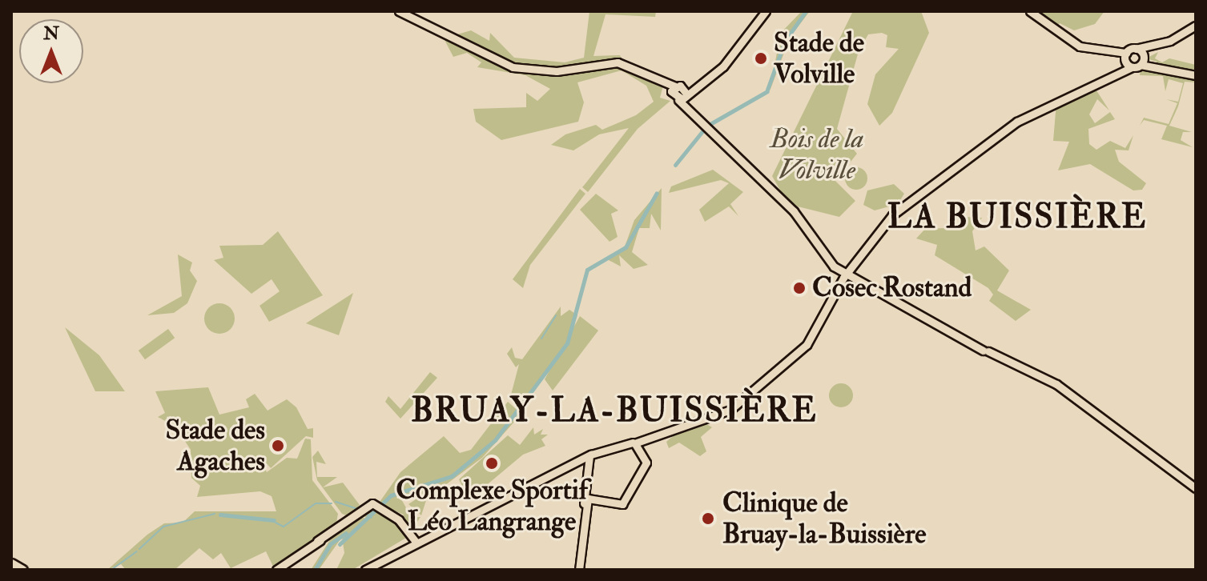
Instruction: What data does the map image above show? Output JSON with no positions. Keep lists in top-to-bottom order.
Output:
{
  "districts": ["LA BUISSIÈRE", "BRUAY-LA-BUISSIÈRE"],
  "parks": ["Bois de la Volville"],
  "places": [
    "Stade de Volville",
    "Cosec Rostand",
    "Stade des Agaches",
    "Complexe Sportif Léo Langrange",
    "Clinique de Bruay-la-Buissière"
  ],
  "north": "top"
}
